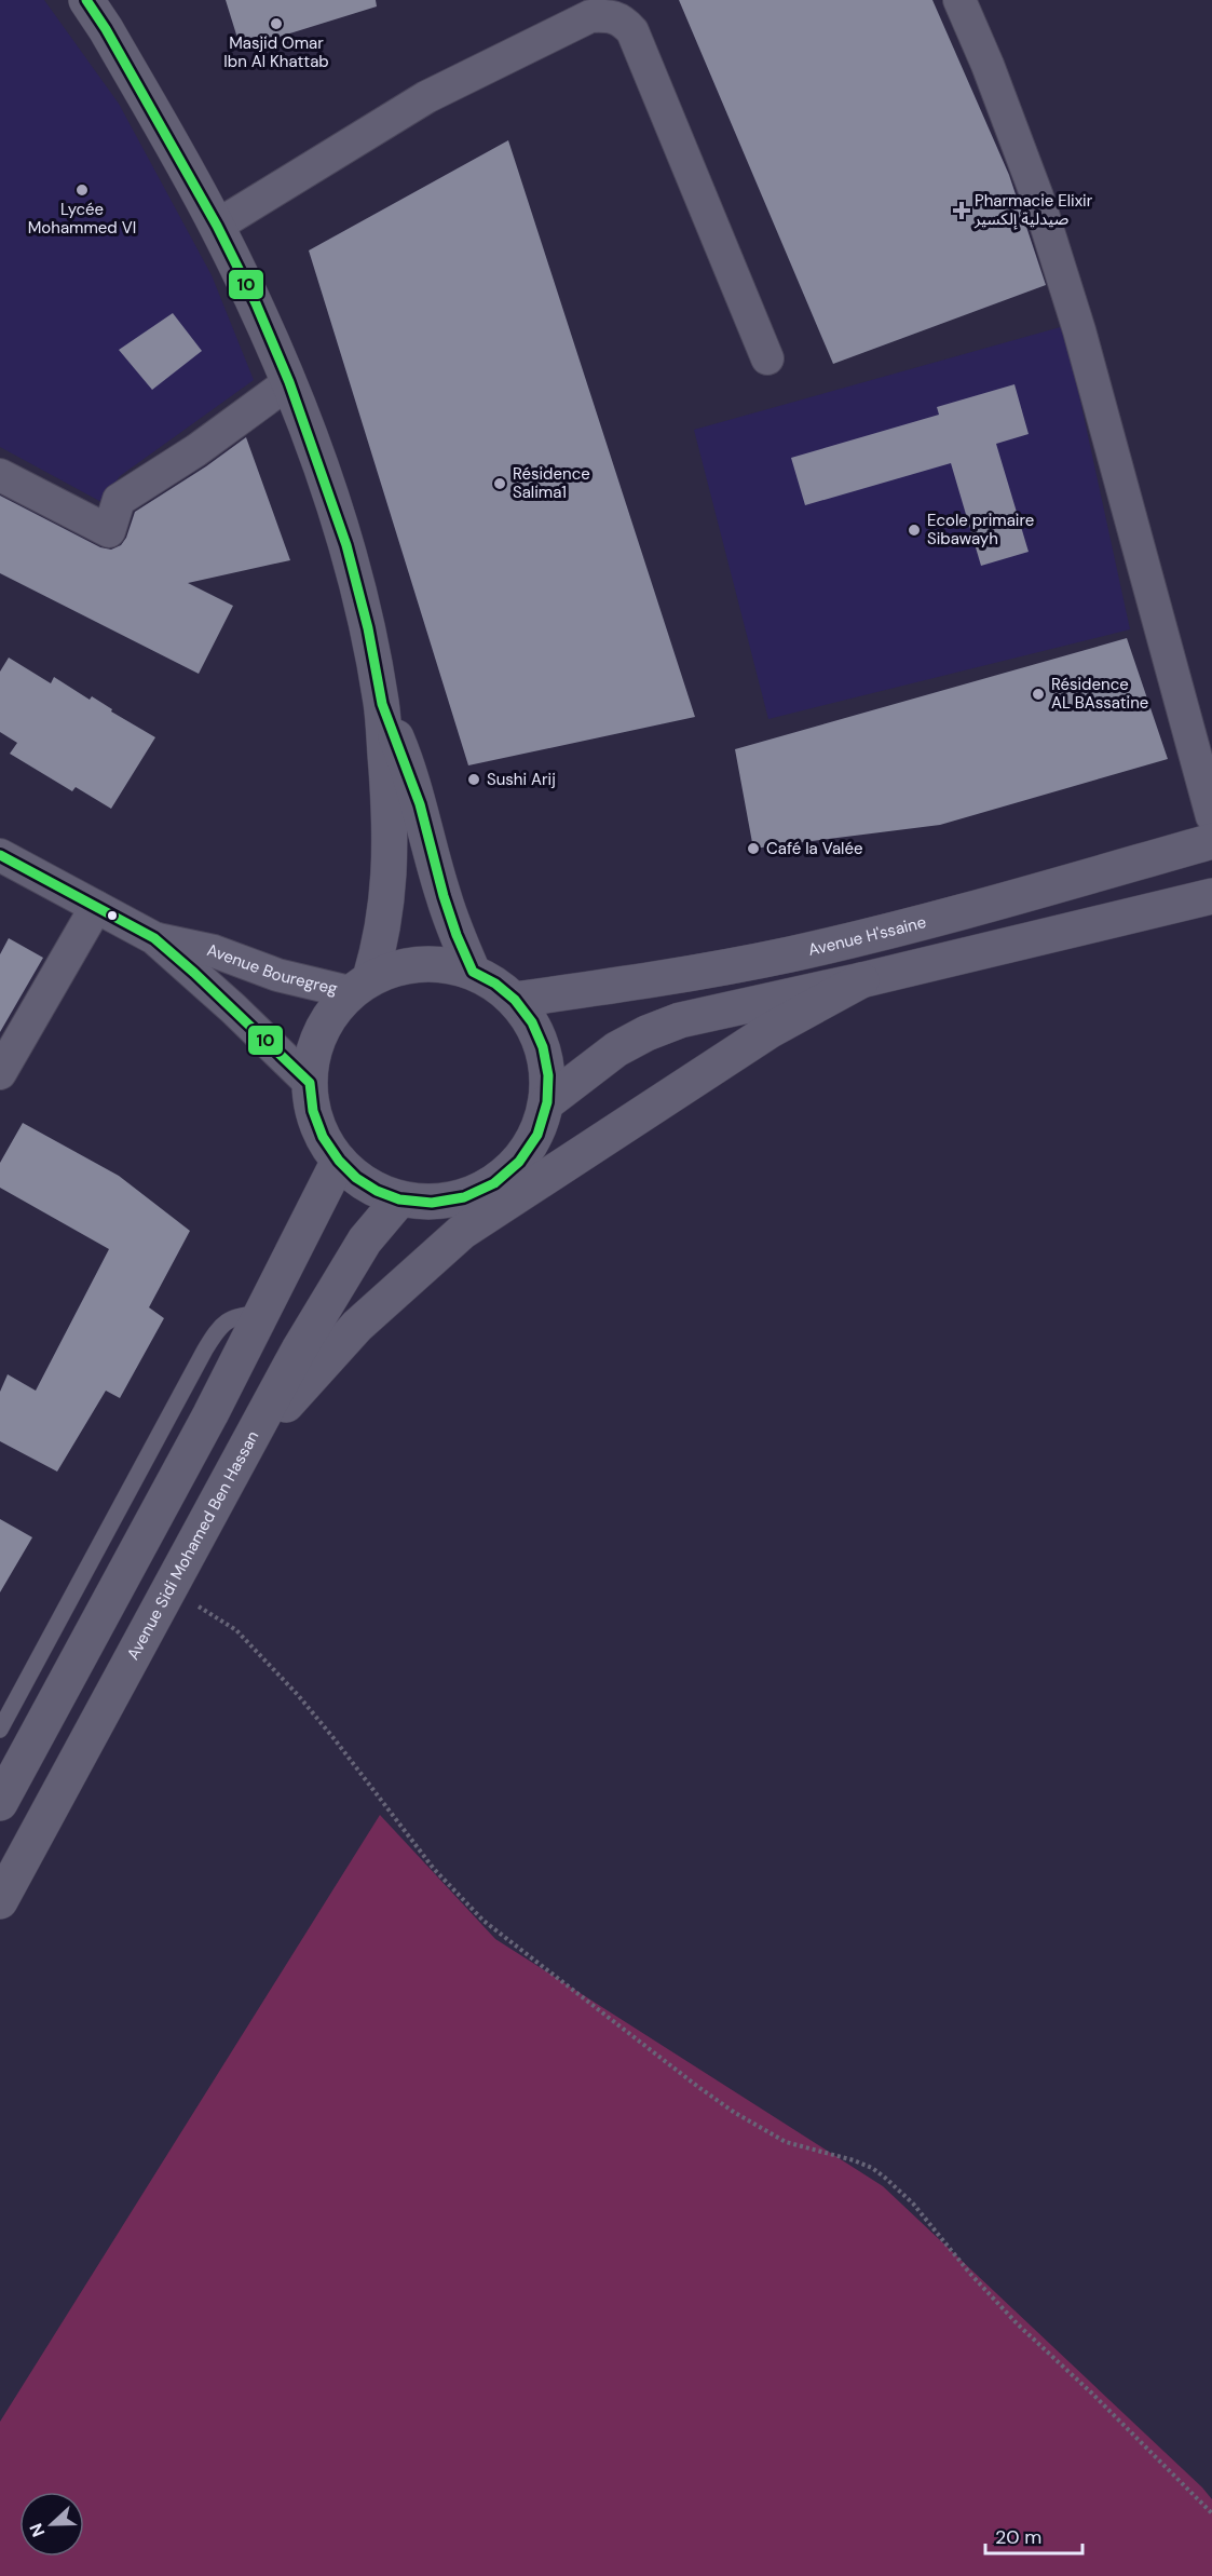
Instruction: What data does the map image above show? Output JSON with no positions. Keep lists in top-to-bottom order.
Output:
{
  "streets": {
    "street": ["Avenue H'ssaine", "Avenue Bouregreg", "Avenue Sidi Mohamed Ben Hassan"]
  },
  "places": {
    "other": [
      "Masjid Omar Ibn Al Khattab",
      "Lycée Mohammed VI",
      "Résidence Salima1",
      "Ecole primaire Sibawayh",
      "Résidence AL BAssatine",
      "Sushi Arij",
      "Café la Valée"
    ],
    "health": ["Pharmacie Elixir صيدلية إلكسير"]
  },
  "lines": ["transit line 10"],
  "scale_bar": "20 m",
  "north": "left"
}
